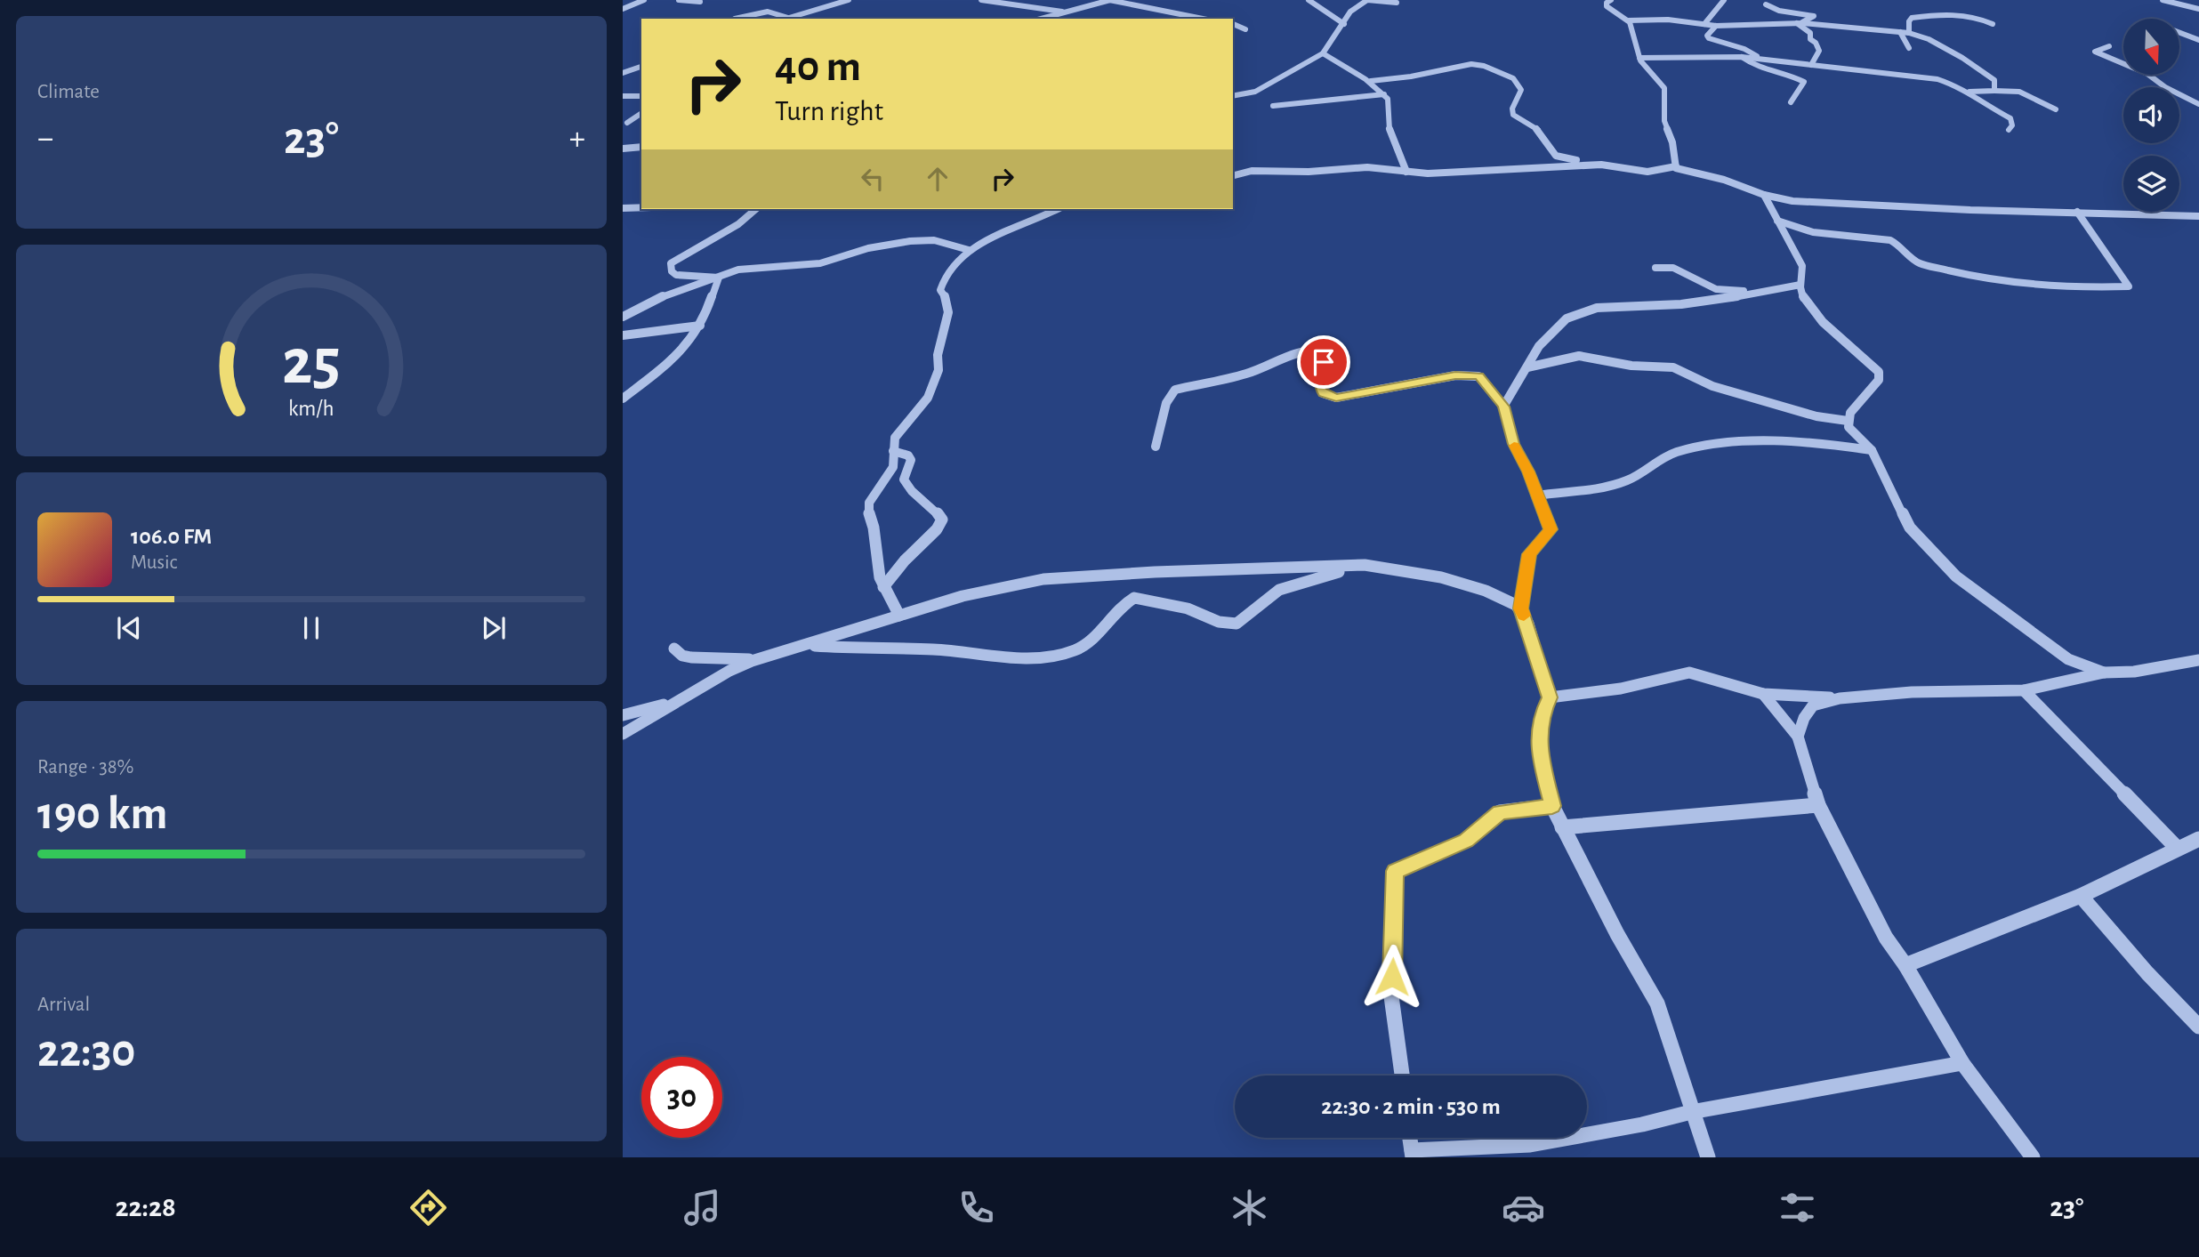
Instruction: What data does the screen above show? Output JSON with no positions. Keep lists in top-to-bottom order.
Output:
{
  "north": "bottom",
  "page": {
    "tile": [
      "Climate",
      ["Range · 38%", "190 km"],
      ["Arrival", "22:30"]
    ],
    "turn": ["40 m", "Turn right"],
    "heat": ["−", "23°", "+"],
    "song": ["106.0 FM", "Music"],
    "limit": "30",
    "trip": "22:30 · 2 min · 530 m",
    "tabs": ["22:28", "23°"],
    "gauge": ["25", "km/h"]
  }
}
